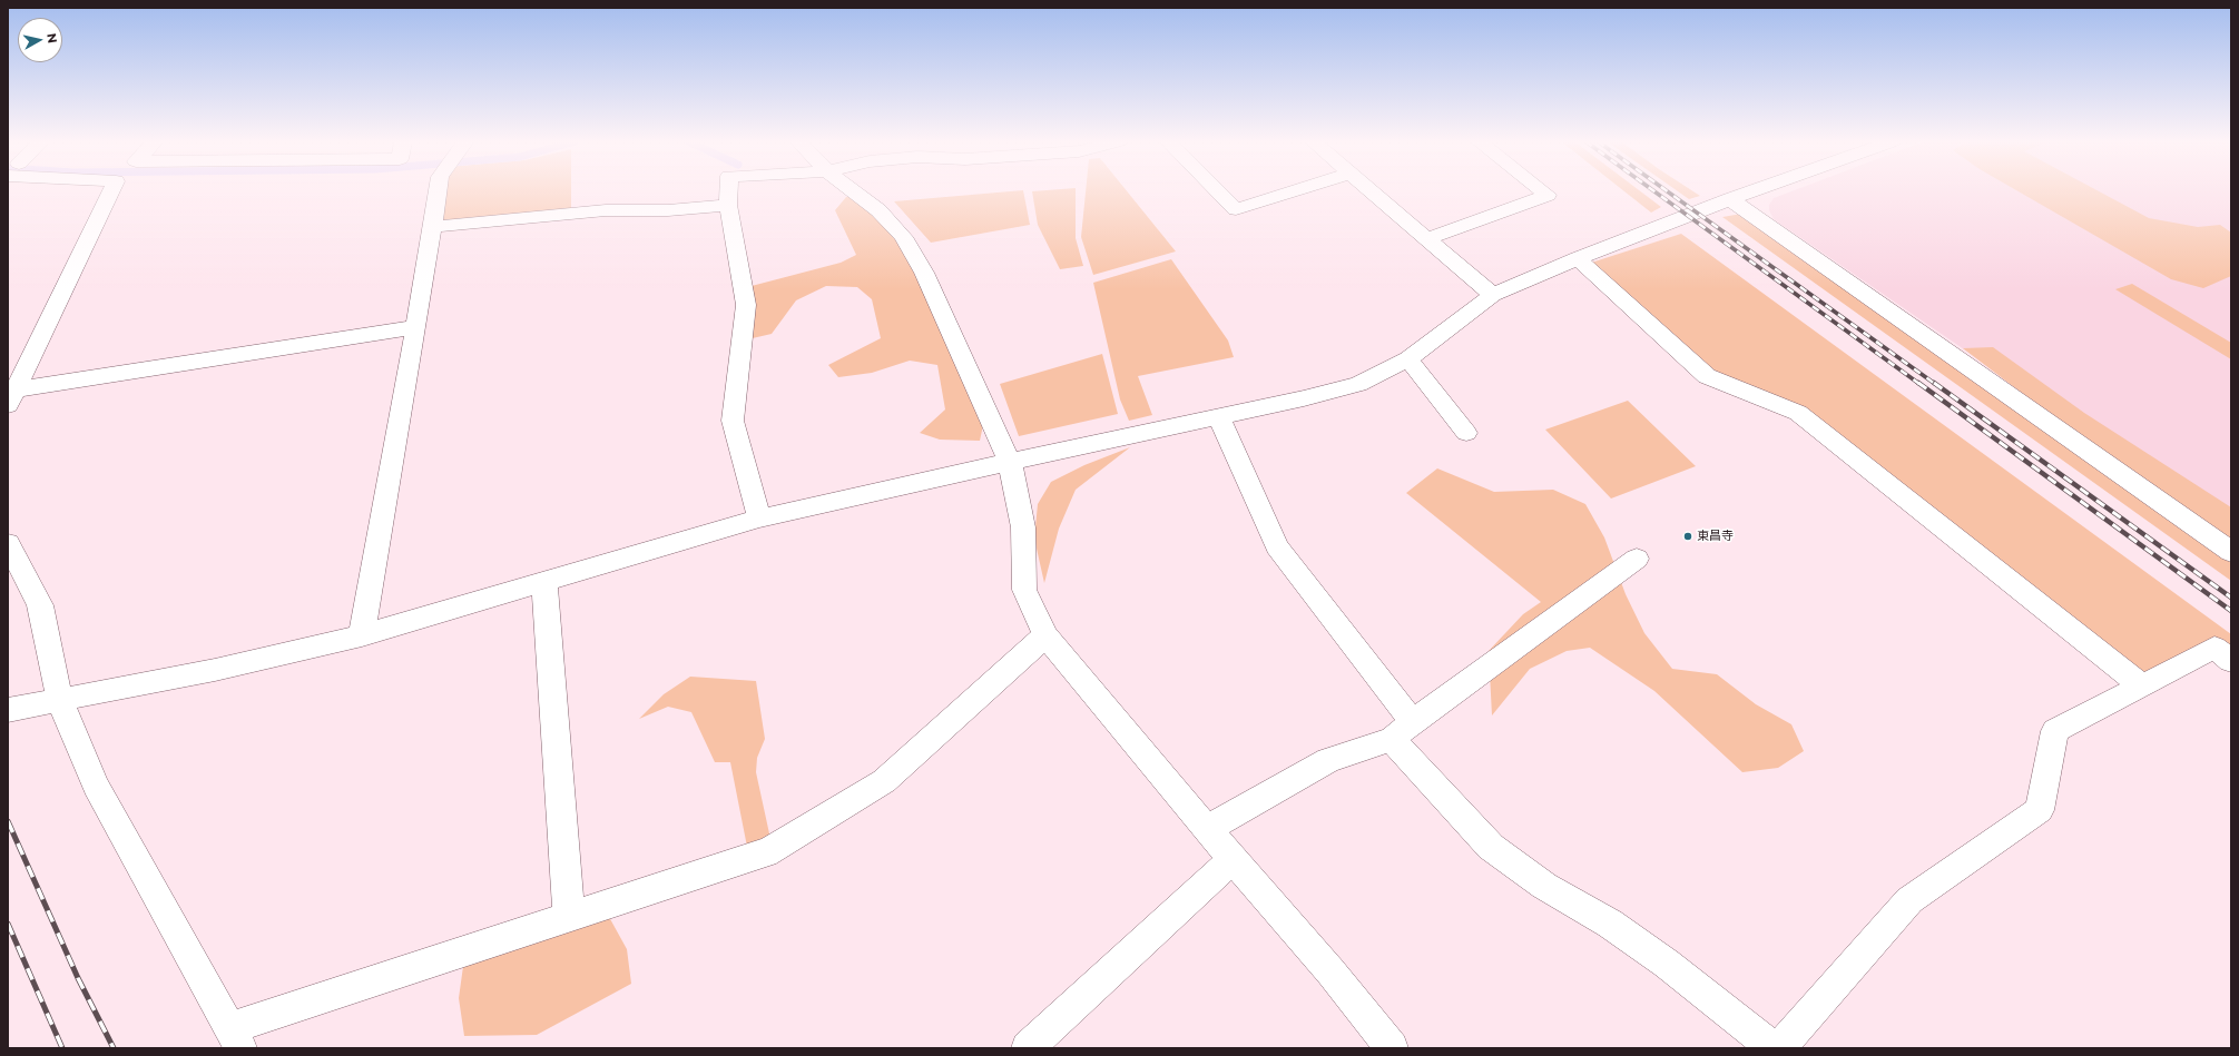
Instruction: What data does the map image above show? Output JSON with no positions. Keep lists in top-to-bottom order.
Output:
{
  "places": ["東昌寺"],
  "north": "right"
}
